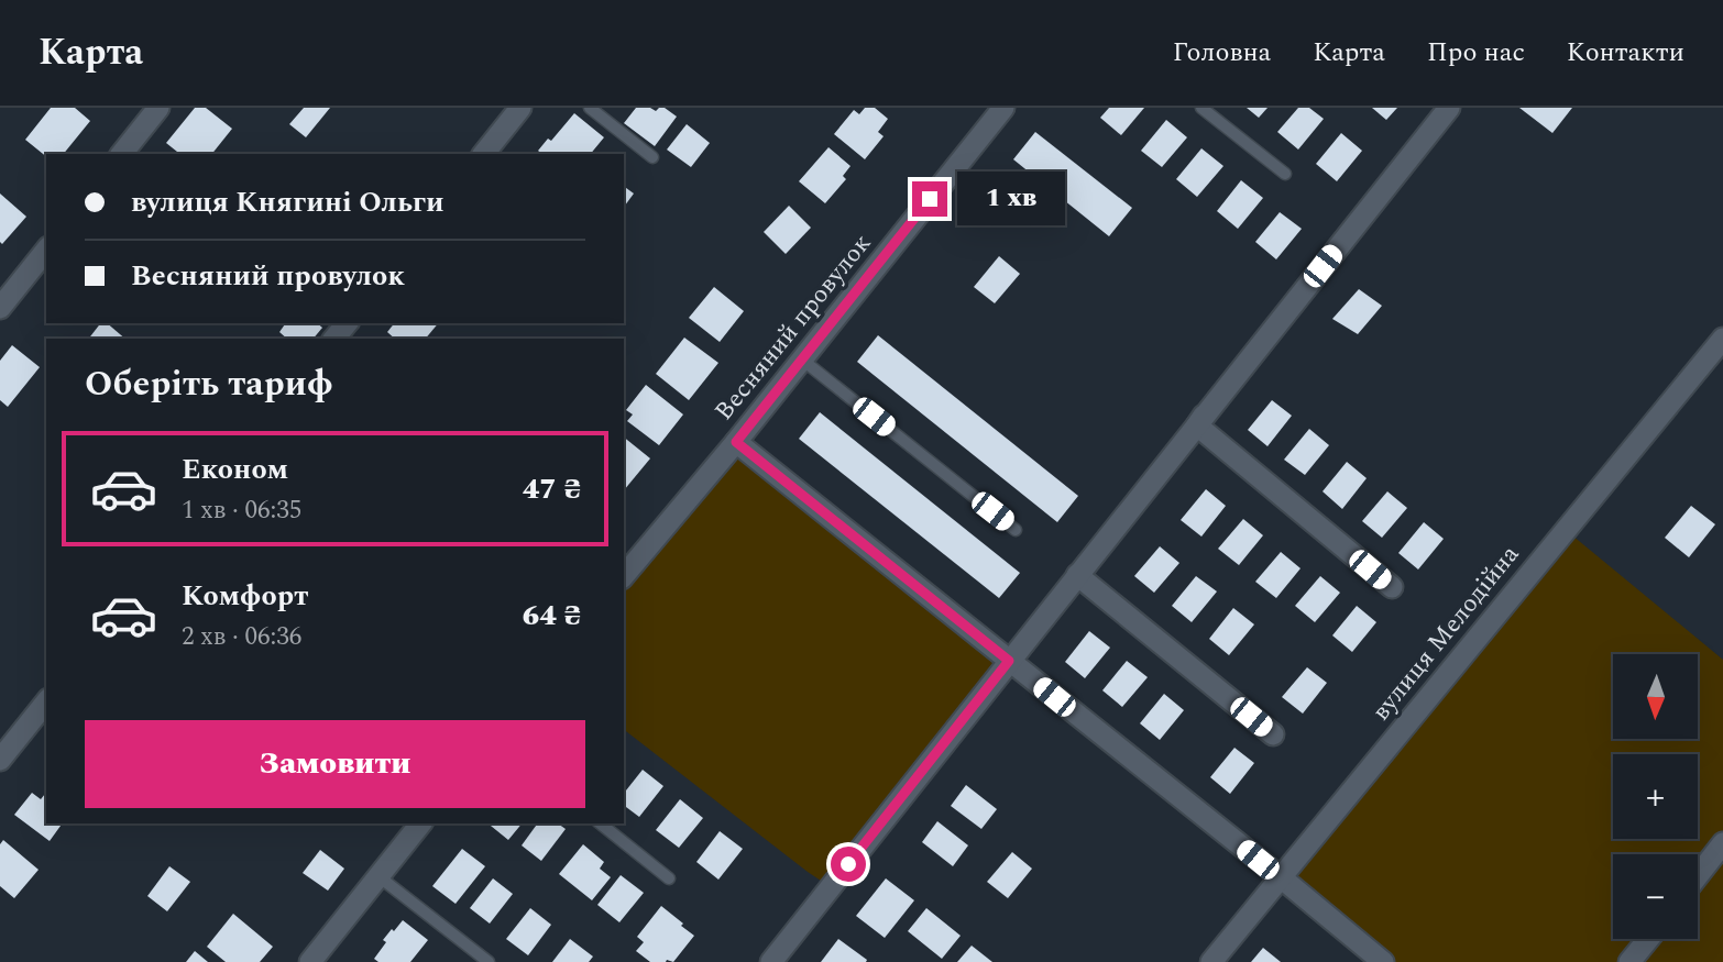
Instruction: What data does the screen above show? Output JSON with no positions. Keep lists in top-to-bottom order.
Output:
{
  "streets": {
    "street": ["Весняний провулок", "вулиця Мелодійна"]
  },
  "north": "bottom",
  "page": {
    "header": "Карта",
    "nav": [
      "Головна",
      "Карта",
      "Про нас",
      "Контакти"
    ],
    "banner": ["вулиця Княгині Ольги", "Весняний провулок"],
    "bubble": "1 хв",
    "heading": "Оберіть тариф",
    "list": [
      {
        "name": "Економ",
        "note": "1 хв · 06:35",
        "value": "47 ₴"
      },
      {
        "name": "Комфорт",
        "note": "2 хв · 06:36",
        "value": "64 ₴"
      }
    ],
    "map_buttons": ["+", "−"],
    "buttons": "Замовити"
  }
}
